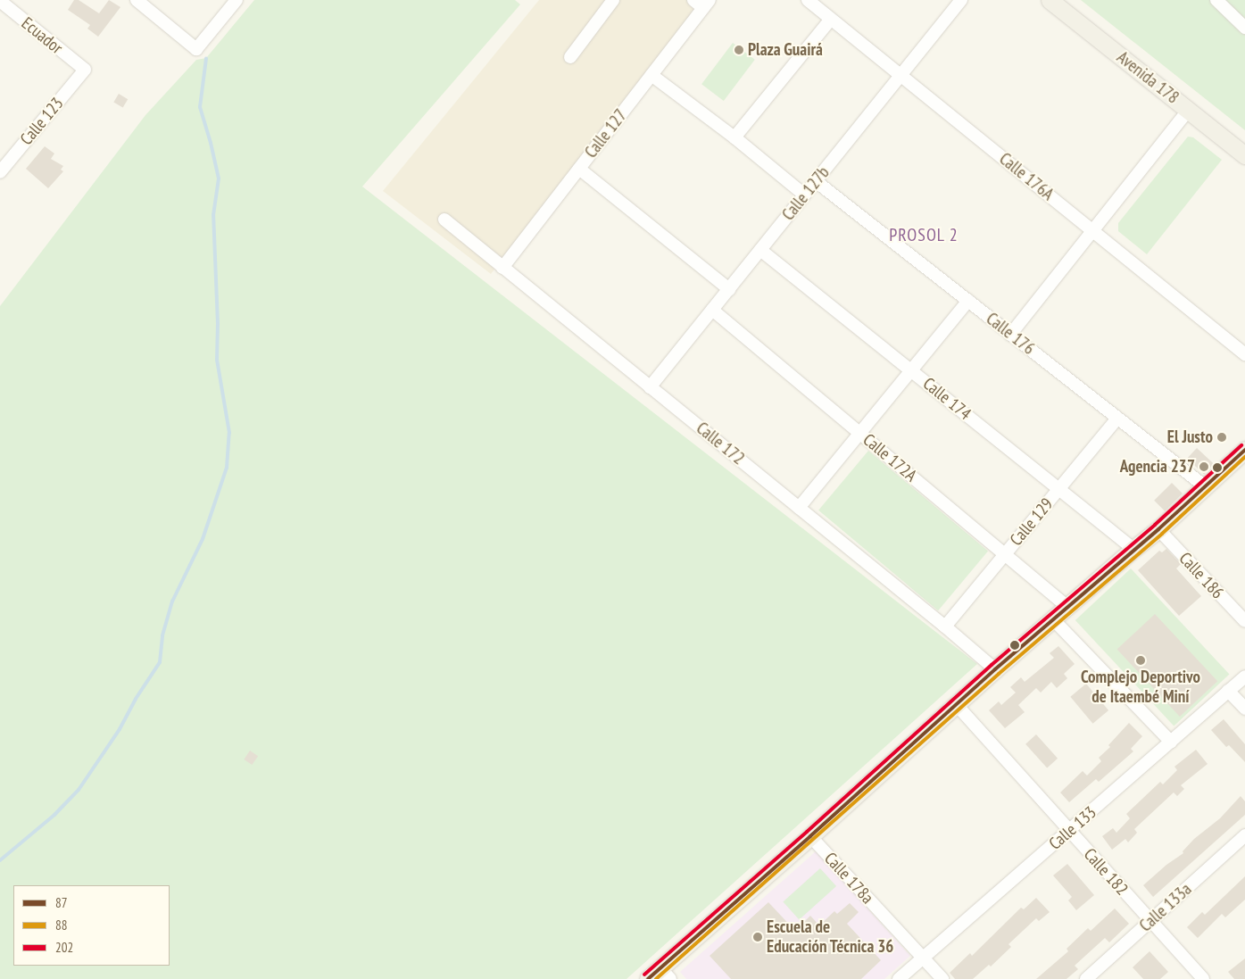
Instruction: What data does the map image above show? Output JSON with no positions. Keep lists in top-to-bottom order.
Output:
{
  "streets": {
    "main road": ["Avenida 178"],
    "street": [
      "Ecuador",
      "Calle 123",
      "Calle 127",
      "Calle 176A",
      "Calle 127b",
      "Calle 176",
      "Calle 174",
      "Calle 172",
      "Calle 172A",
      "Calle 129",
      "Calle 186",
      "Calle 133",
      "Calle 182",
      "Calle 178a",
      "Calle 133a"
    ]
  },
  "crossings": [
    ["Ecuador", "Calle 123"],
    ["Calle 127", "Calle 172"],
    ["Calle 176A", "Calle 127b"],
    ["Calle 127b", "Calle 176"],
    ["Calle 127b", "Calle 174"],
    ["Calle 127b", "Calle 172"],
    ["Calle 127b", "Calle 172A"],
    ["Calle 176", "Calle 129"],
    ["Calle 174", "Calle 129"],
    ["Calle 172", "Calle 129"],
    ["Calle 172A", "Calle 129"],
    ["Calle 133", "Calle 182"],
    ["Calle 133", "Calle 178a"],
    ["Calle 182", "Calle 133a"]
  ],
  "districts": ["PROSOL 2"],
  "places": [
    "Plaza Guairá",
    "El Justo",
    "Agencia 237",
    "Complejo Deportivo de Itaembé Miní",
    "Escuela de Educación Técnica 36"
  ],
  "lines": ["transit line 202", "transit line 87", "transit line 88"],
  "legend": ["87", "88", "202"]
}
